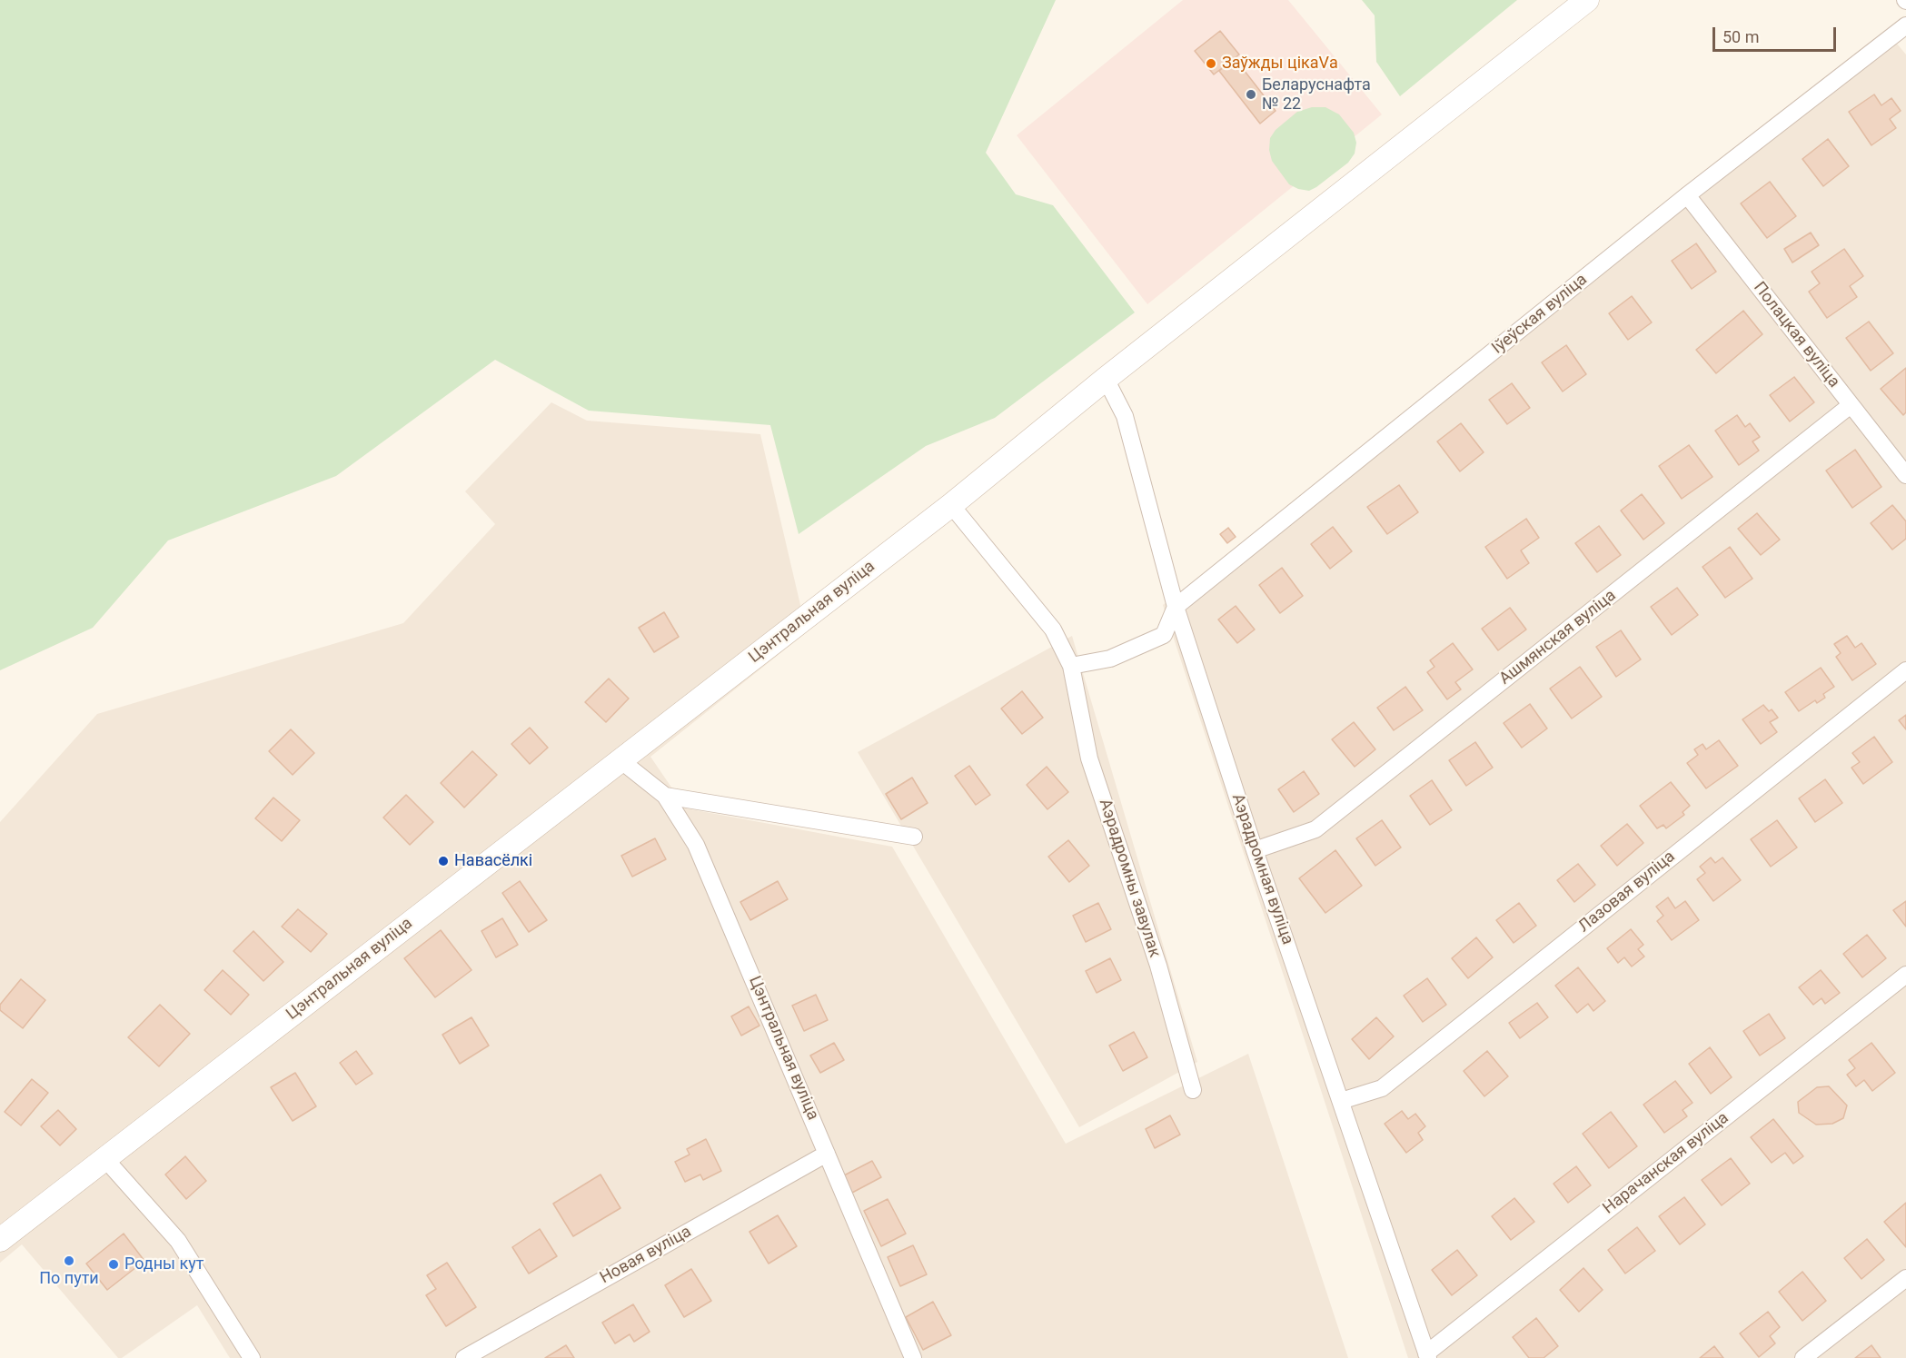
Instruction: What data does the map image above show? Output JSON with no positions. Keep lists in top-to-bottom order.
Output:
{
  "streets": {
    "main road": ["Цэнтральная вуліца"],
    "street": [
      "Іўеўская вуліца",
      "Полацкая вуліца",
      "Ашмянская вуліца",
      "Аэрадромная вуліца",
      "Аэрадромны завулак",
      "Лазовая вуліца",
      "Нарачанская вуліца",
      "Новая вуліца"
    ]
  },
  "crossings": [
    ["Іўеўская вуліца", "Полацкая вуліца"],
    ["Іўеўская вуліца", "Аэрадромная вуліца"],
    ["Полацкая вуліца", "Ашмянская вуліца"],
    ["Цэнтральная вуліца", "Аэрадромная вуліца"],
    ["Цэнтральная вуліца", "Аэрадромны завулак"],
    ["Цэнтральная вуліца", "Новая вуліца"],
    ["Ашмянская вуліца", "Аэрадромная вуліца"],
    ["Аэрадромная вуліца", "Лазовая вуліца"],
    ["Аэрадромная вуліца", "Нарачанская вуліца"]
  ],
  "places": [
    "Заўжды цікаVа",
    "Беларуснафта № 22",
    "Навасёлкі",
    "По пути",
    "Родны кут"
  ],
  "scale_bar": "50 m"
}
